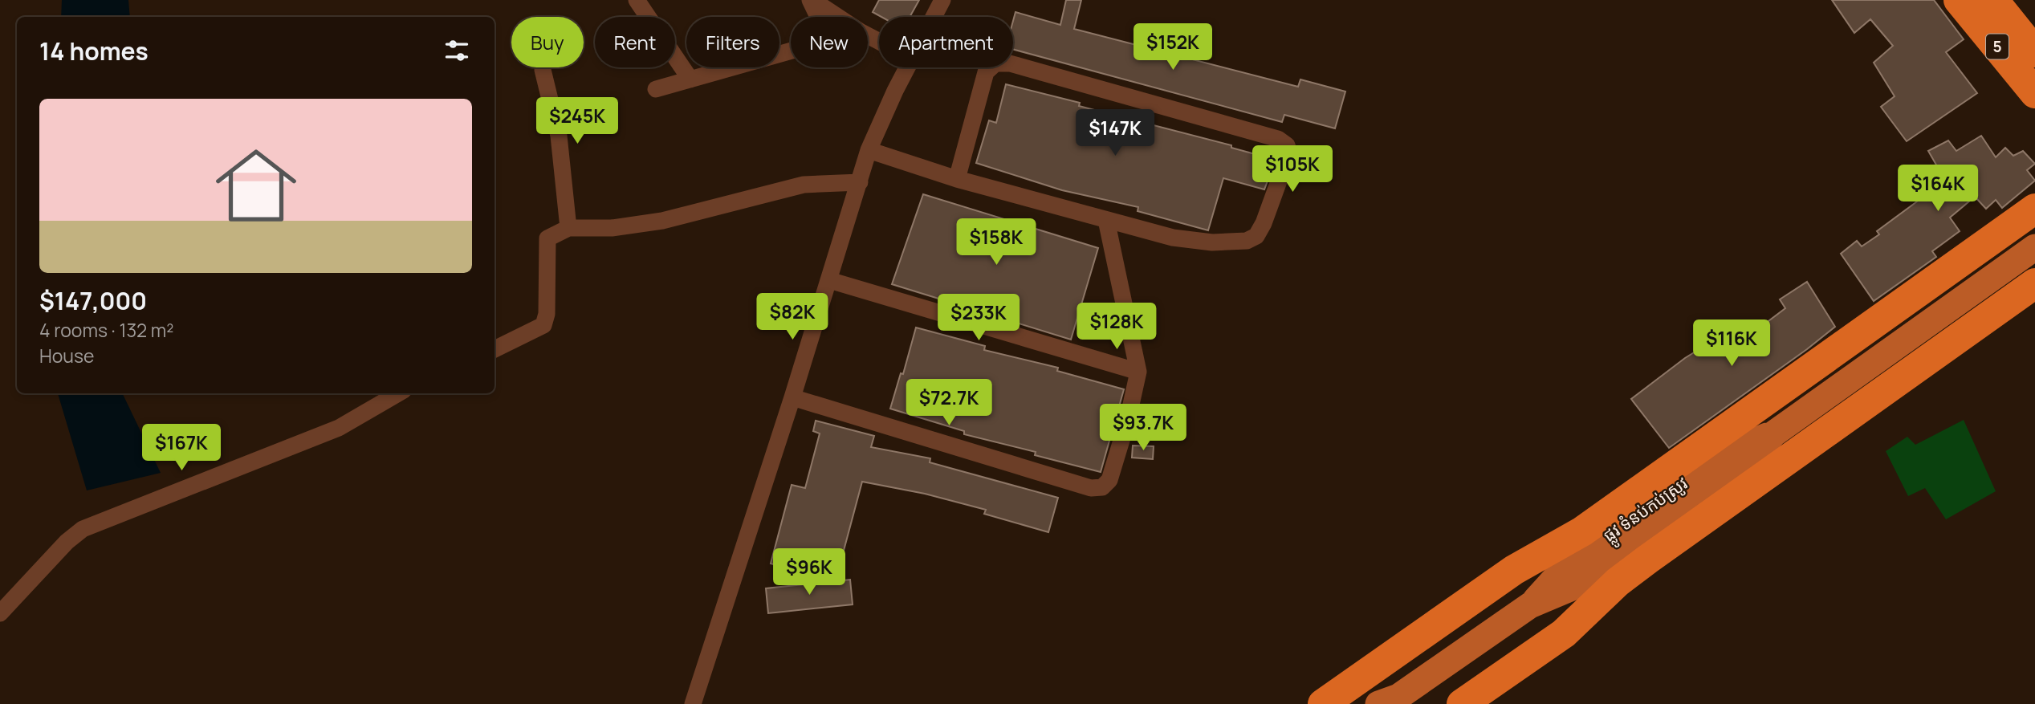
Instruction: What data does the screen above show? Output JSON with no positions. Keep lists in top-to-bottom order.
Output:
{
  "streets": {
    "highway": ["5"],
    "main road": ["ផ្លូវ ទំនប់កប់ស្រូវ"]
  },
  "page": {
    "chip": [
      "Buy",
      "Rent",
      "Filters",
      "New",
      "Apartment"
    ],
    "heading": "14 homes",
    "price": [
      "$152K",
      "$245K",
      "$147K",
      "$105K",
      "$164K",
      "$158K",
      "$82K",
      "$233K",
      "$128K",
      "$116K",
      "$72.7K",
      "$93.7K",
      "$167K",
      "$96K"
    ],
    "list": [
      {
        "name": "$147,000",
        "note": "4 rooms · 132 m² · House"
      }
    ]
  }
}
